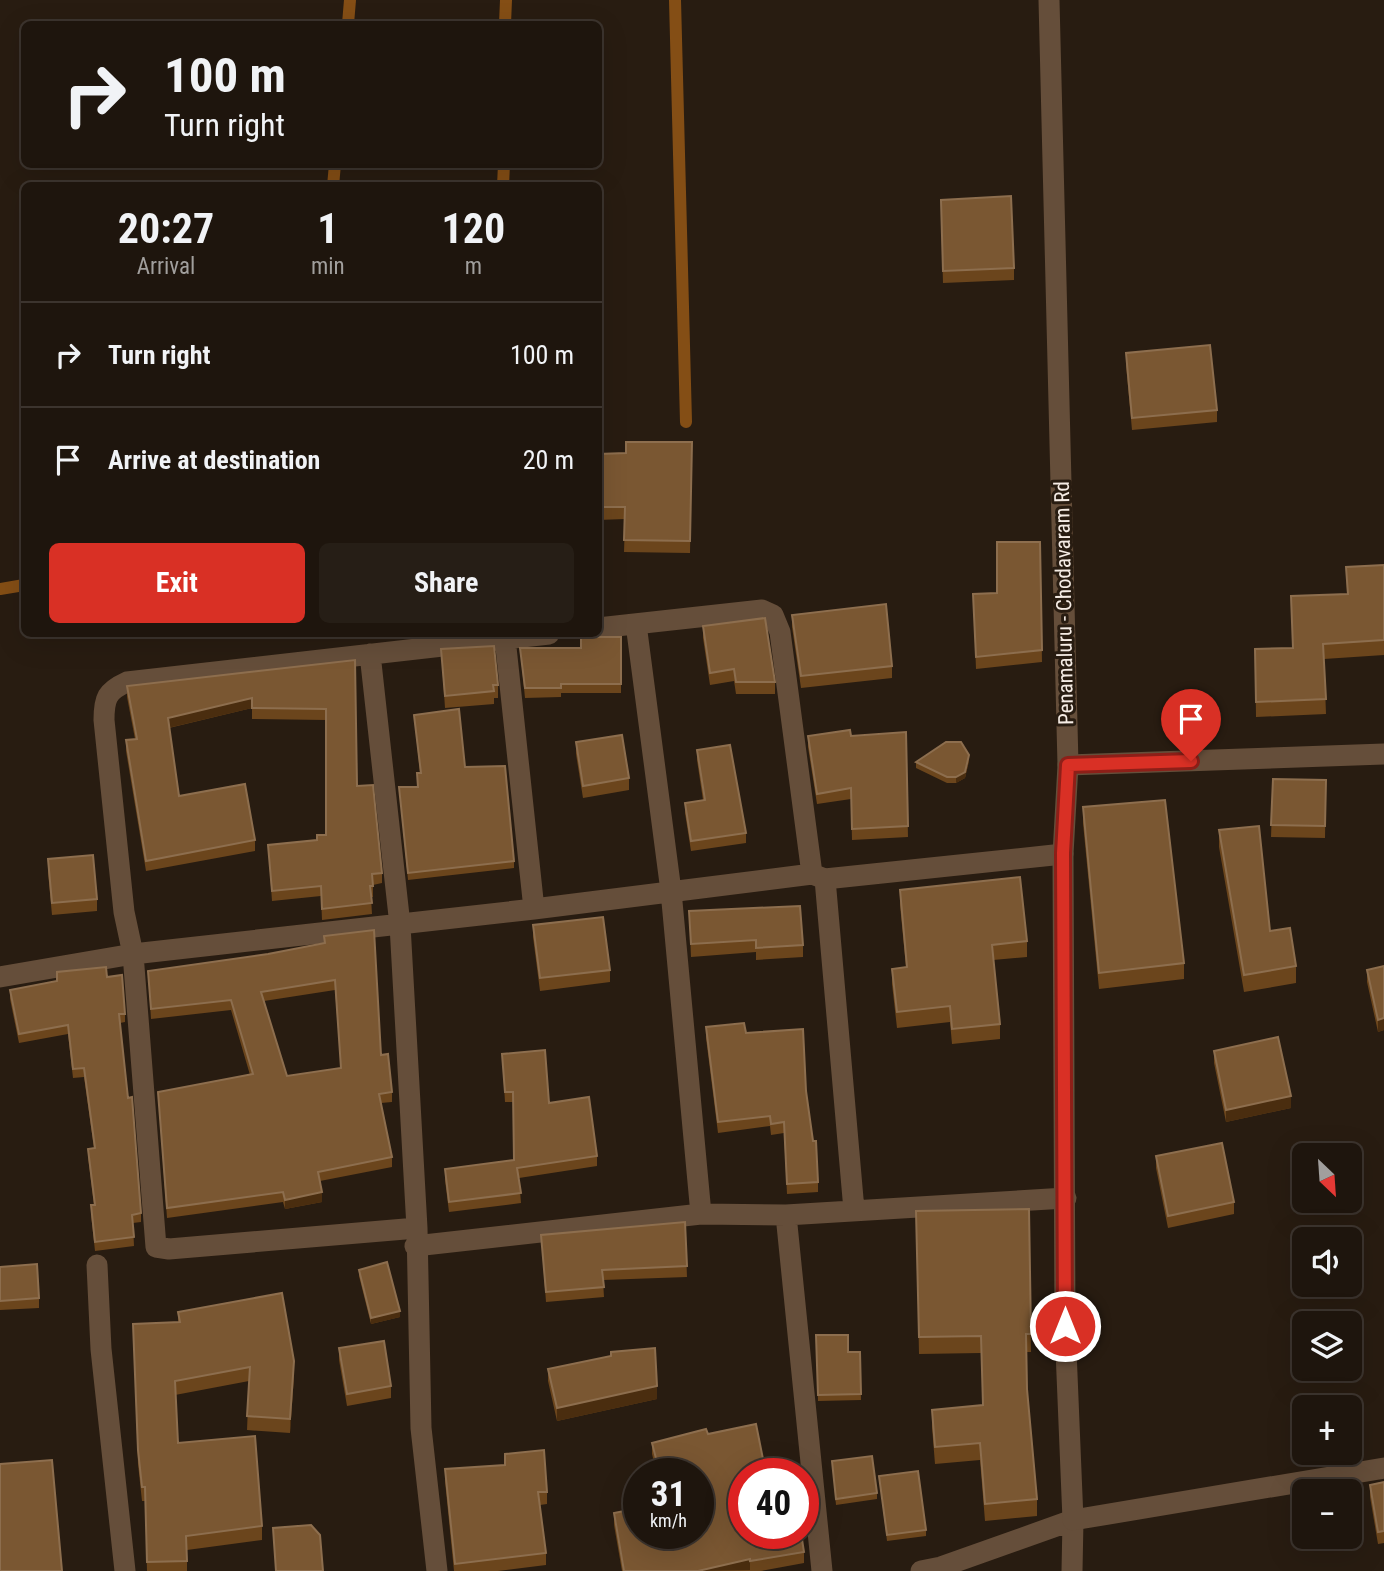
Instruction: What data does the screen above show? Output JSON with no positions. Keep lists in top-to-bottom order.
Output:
{
  "streets": {
    "street": ["Penamaluru - Chodavaram Rd"]
  },
  "north": "bottom right",
  "page": {
    "turn": ["100 m", "Turn right"],
    "eta": [
      "20:27",
      "Arrival",
      "1",
      "min",
      "120",
      "m"
    ],
    "list": [
      {
        "name": "Turn right",
        "value": "100 m"
      },
      {
        "name": "Arrive at destination",
        "value": "20 m"
      }
    ],
    "buttons": ["Exit", "Share"],
    "map_buttons": ["+", "−"],
    "speed": "31 km/h",
    "limit": "40"
  }
}
